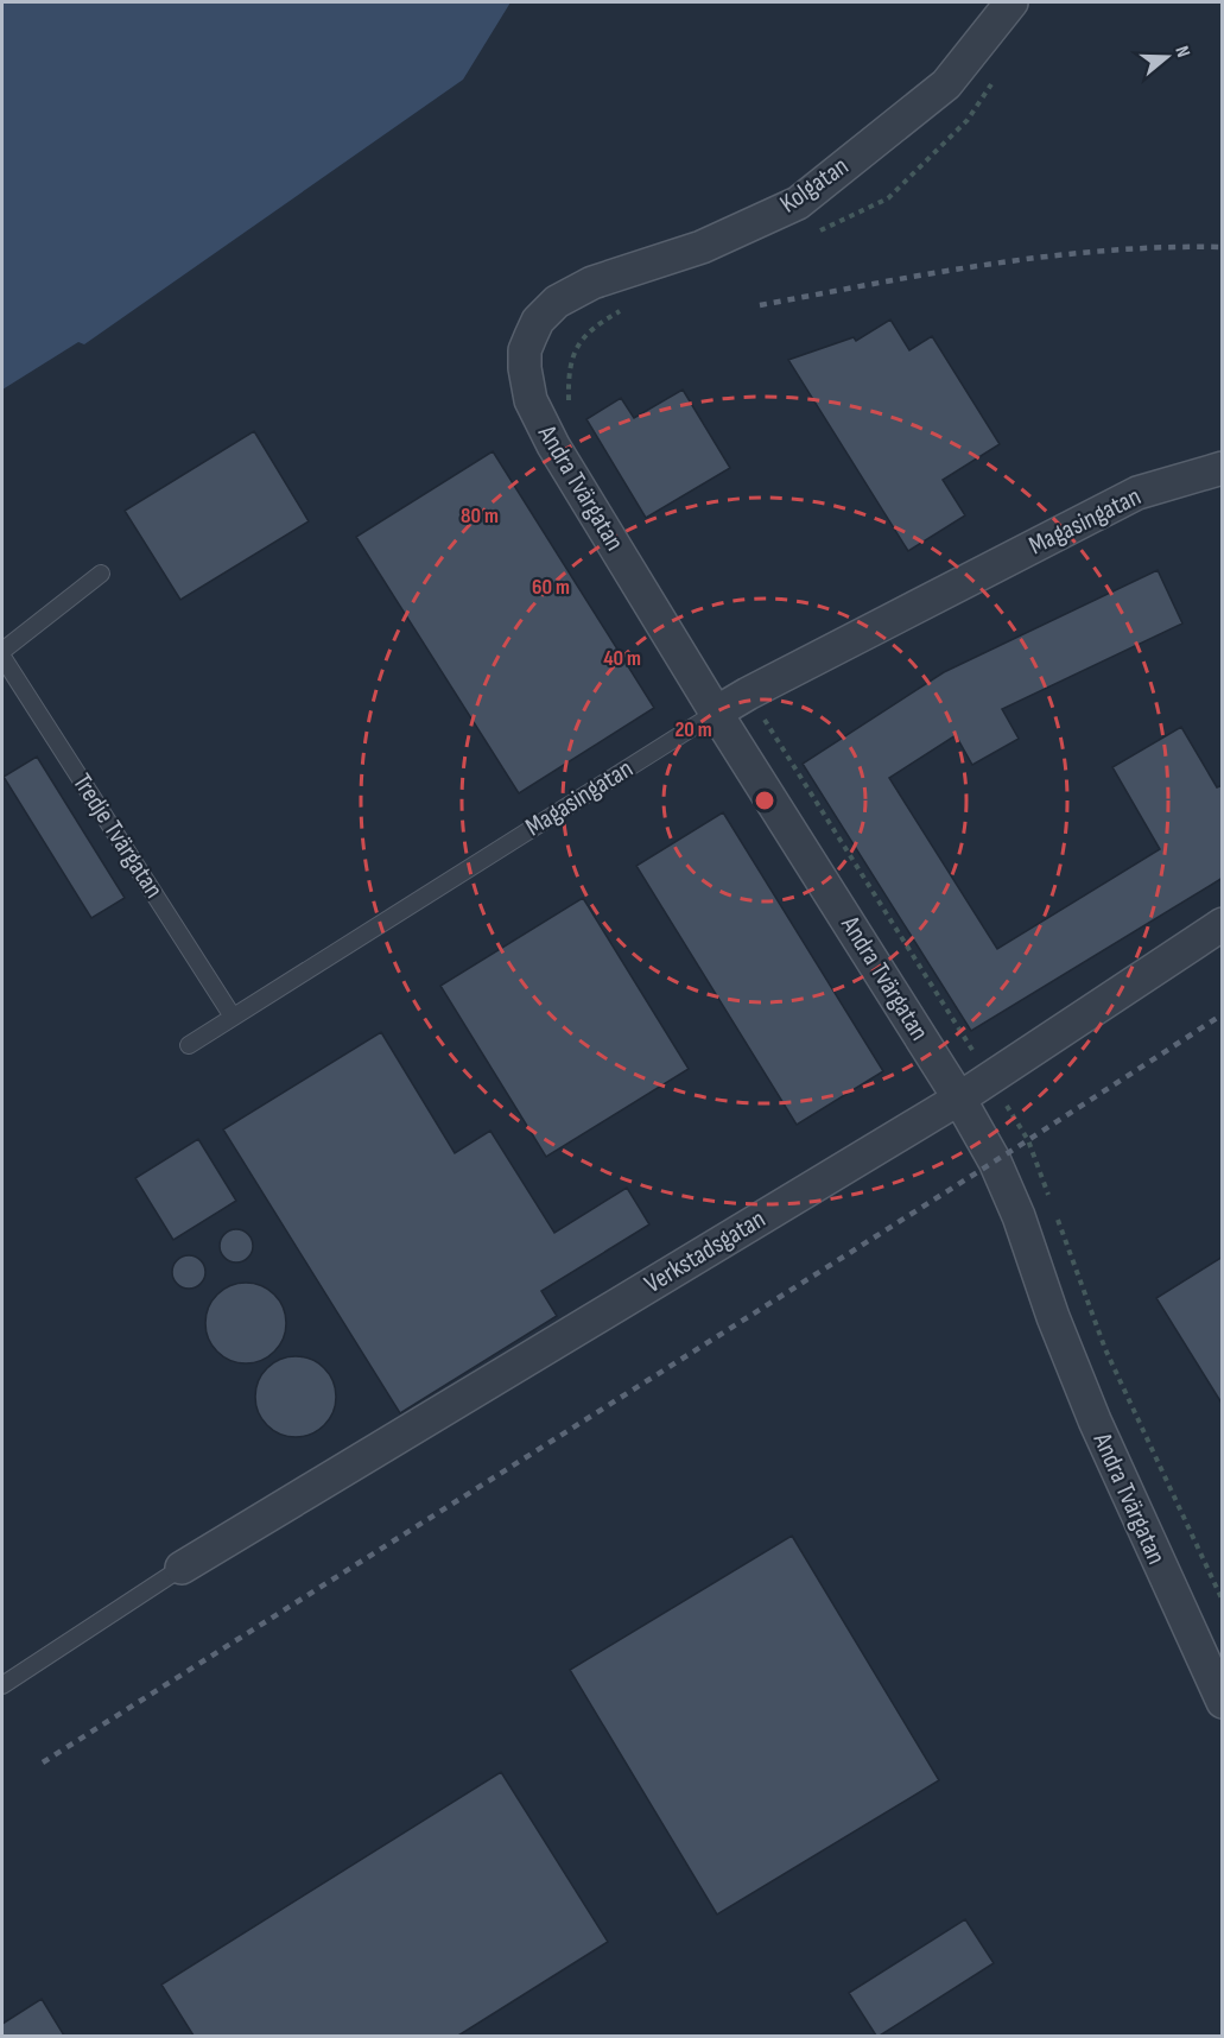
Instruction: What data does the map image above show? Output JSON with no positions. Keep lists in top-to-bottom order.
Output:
{
  "streets": {
    "street": [
      "Kolgatan",
      "Andra Tvärgatan",
      "Magasingatan",
      "Verkstadsgatan"
    ],
    "lane": ["Tredje Tvärgatan"]
  },
  "crossings": [
    ["Kolgatan", "Andra Tvärgatan"],
    ["Andra Tvärgatan", "Magasingatan"],
    ["Andra Tvärgatan", "Verkstadsgatan"],
    ["Magasingatan", "Tredje Tvärgatan"]
  ],
  "north": "right",
  "rings": [
    "80 m",
    "60 m",
    "40 m",
    "20 m"
  ]
}
